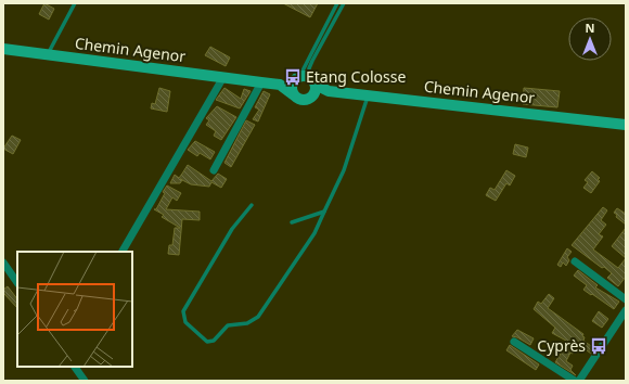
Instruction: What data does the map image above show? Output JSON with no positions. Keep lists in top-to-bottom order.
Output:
{
  "streets": {
    "main road": ["Chemin Agenor"]
  },
  "places": {
    "bus stop": ["Etang Colosse", "Cyprès"]
  },
  "north": "top"
}
